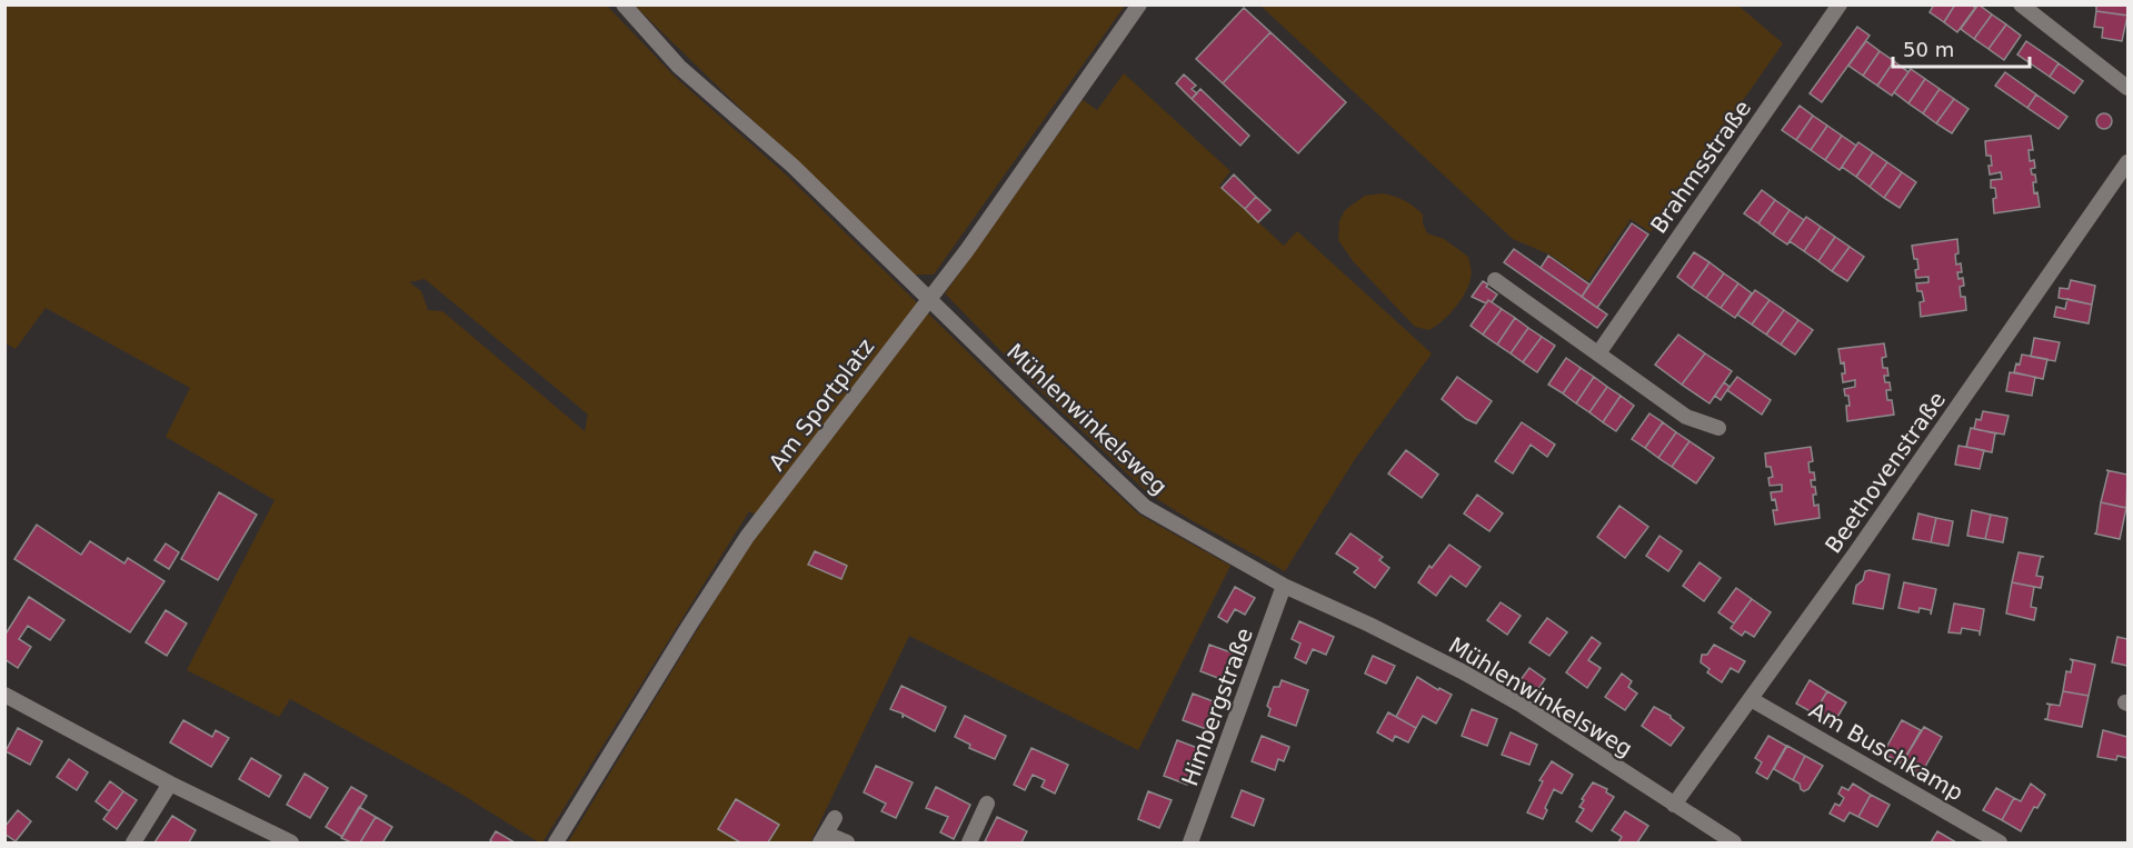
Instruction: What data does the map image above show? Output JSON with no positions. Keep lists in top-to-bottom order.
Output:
{
  "streets": {
    "street": [
      "Brahmsstraße",
      "Am Sportplatz",
      "Mühlenwinkelsweg",
      "Beethovenstraße",
      "Himbergstraße",
      "Am Buschkamp"
    ]
  },
  "crossings": [
    ["Am Sportplatz", "Mühlenwinkelsweg"],
    ["Mühlenwinkelsweg", "Beethovenstraße"],
    ["Mühlenwinkelsweg", "Himbergstraße"],
    ["Beethovenstraße", "Am Buschkamp"]
  ],
  "scale_bar": "50 m"
}
